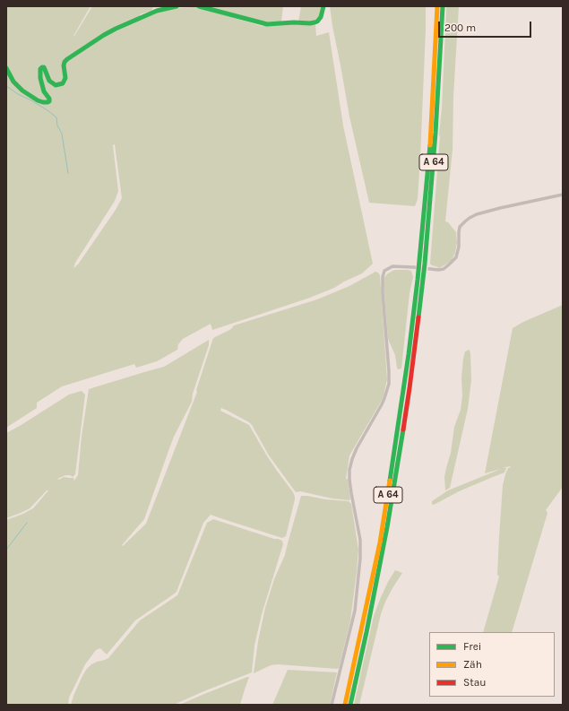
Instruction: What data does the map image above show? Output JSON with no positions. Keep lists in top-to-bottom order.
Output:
{
  "streets": {
    "main road": ["A 64"]
  },
  "legend": ["Frei", "Zäh", "Stau"],
  "scale_bar": "200 m"
}
